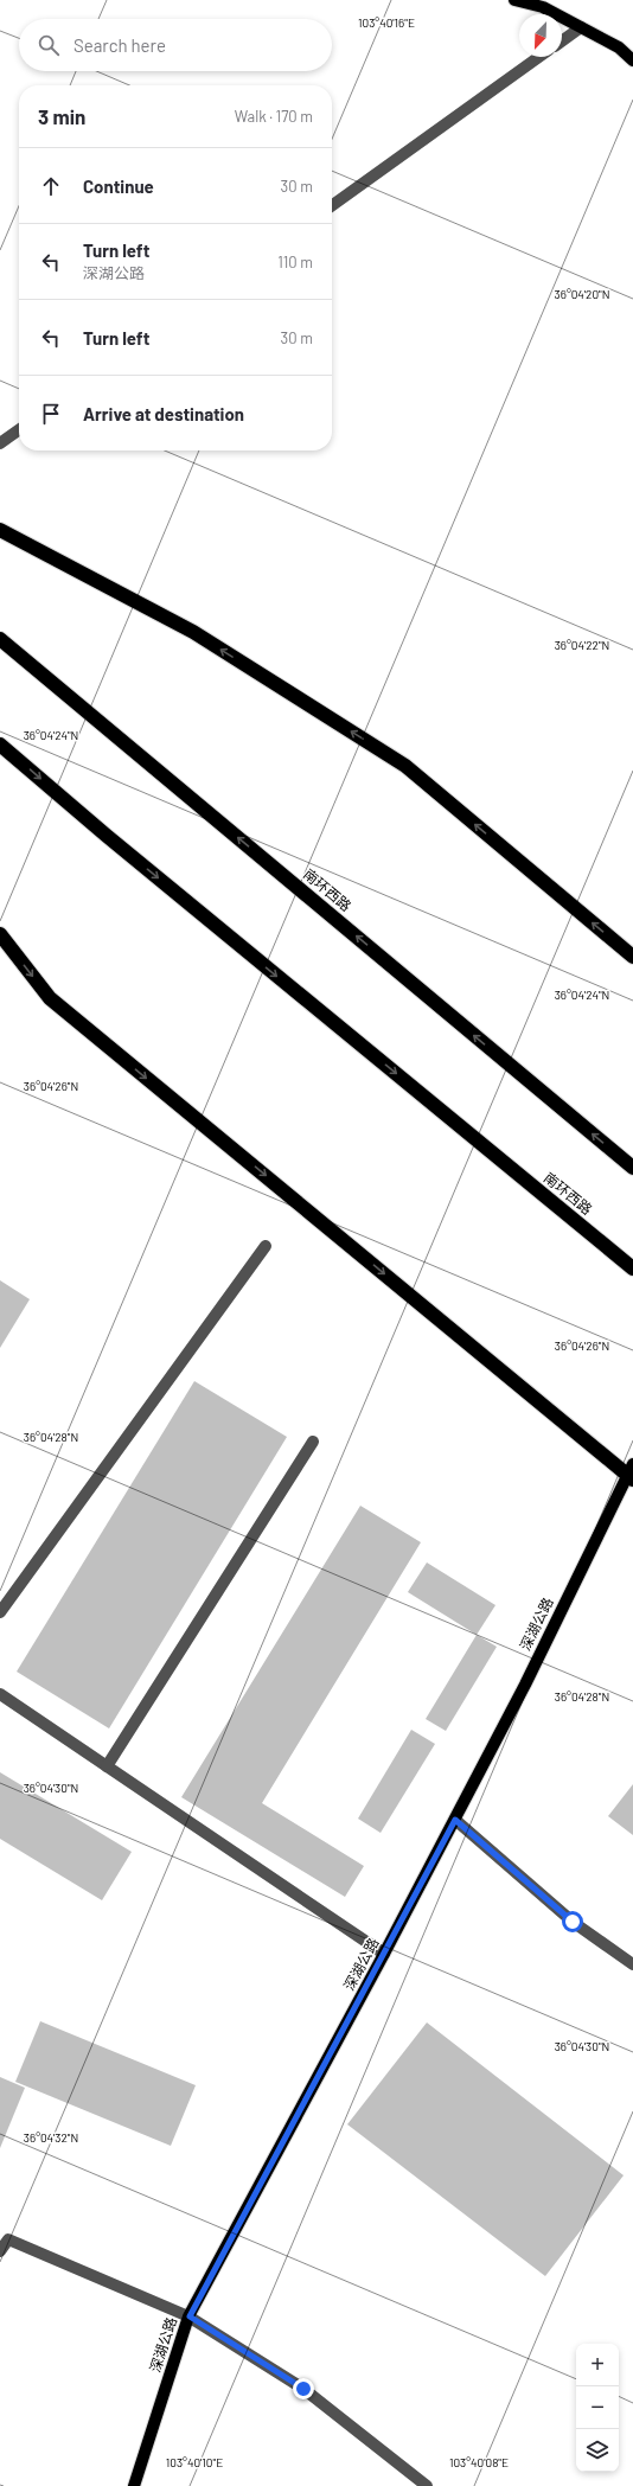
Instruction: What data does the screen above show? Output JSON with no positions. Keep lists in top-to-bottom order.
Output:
{
  "streets": {
    "highway": ["南环西路"],
    "main road": ["深湖公路"]
  },
  "north": "bottom left",
  "page": {
    "search": "Search here",
    "heading": ["3 min", "Walk · 170 m"],
    "list": [
      ["Continue", "30 m"],
      ["Turn left", "深湖公路", "110 m"],
      ["Turn left", "30 m"],
      "Arrive at destination"
    ],
    "map_buttons": ["+", "−"]
  },
  "coordinates": [
    "103°40'16\"E",
    "36°04'20\"N",
    "36°04'22\"N",
    "36°04'24\"N",
    "36°04'26\"N",
    "36°04'28\"N",
    "36°04'30\"N",
    "36°04'32\"N",
    "103°40'10\"E",
    "103°40'08\"E"
  ]
}
